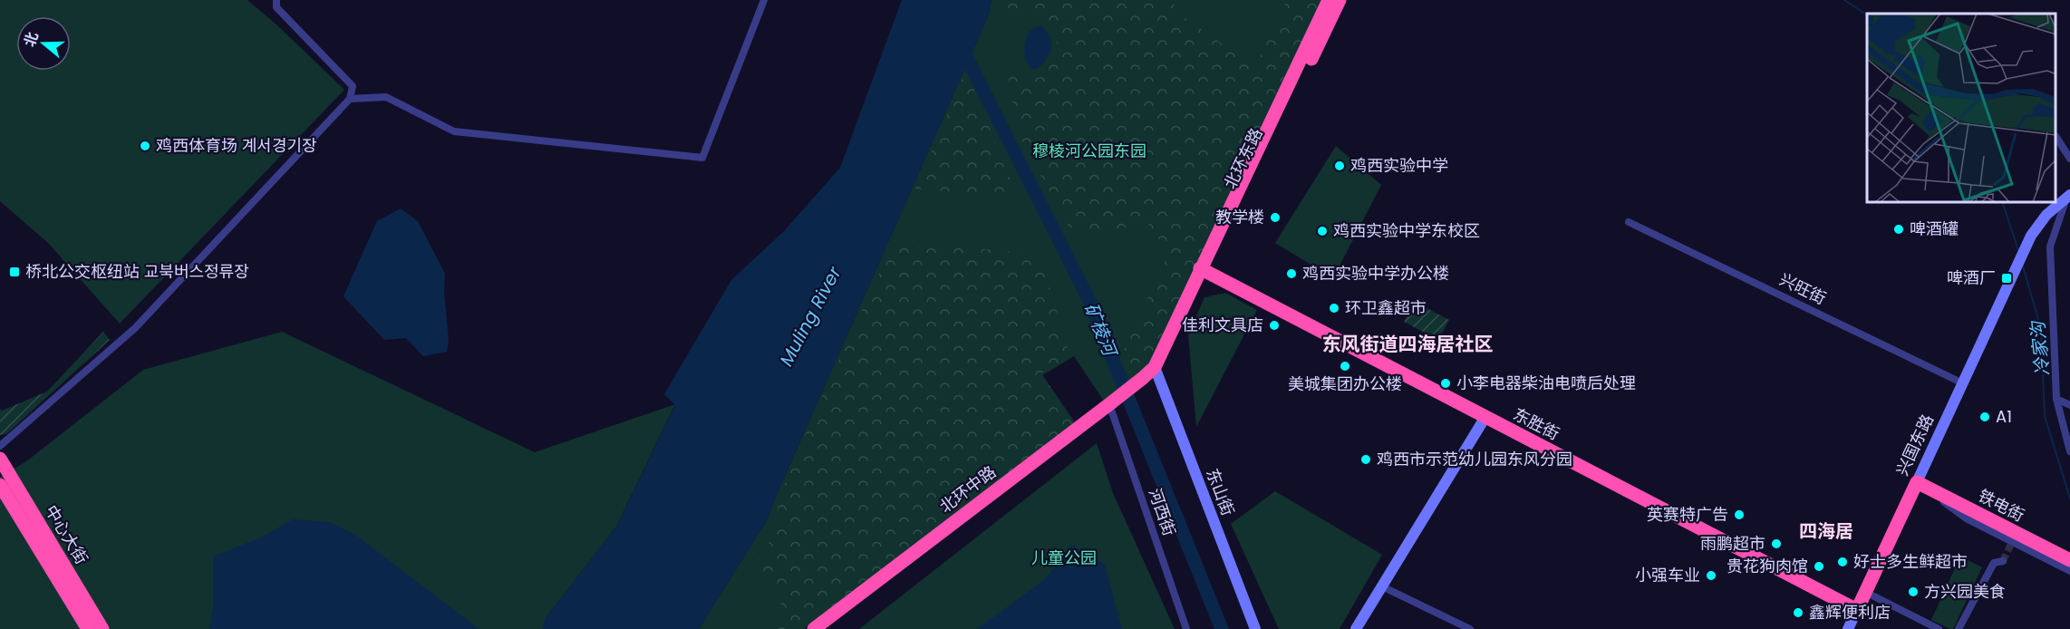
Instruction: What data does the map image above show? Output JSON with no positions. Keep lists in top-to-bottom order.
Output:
{
  "streets": {
    "highway": [
      "北环东路",
      "东胜街",
      "兴国东路",
      "北环中路",
      "铁电街",
      "中心大街"
    ],
    "main road": ["东山街"],
    "street": ["兴旺街", "河西街"]
  },
  "crossings": [
    ["北环东路", "东胜街"],
    ["北环东路", "北环中路"],
    ["北环东路", "东山街"],
    ["兴旺街", "兴国东路"],
    ["东胜街", "兴国东路"],
    ["兴国东路", "铁电街"],
    ["北环中路", "河西街"]
  ],
  "districts": ["东风街道四海居社区", "四海居"],
  "water": ["Muling River", "矿棱河", "冷家沟"],
  "parks": ["穆棱河公园东园", "儿童公园"],
  "places": {
    "other": [
      "鸡西体育场 계서경기장",
      "鸡西实验中学",
      "教学楼",
      "啤酒罐",
      "鸡西实验中学东校区",
      "鸡西实验中学办公楼",
      "环卫鑫超市",
      "佳利文具店",
      "美城集团办公楼",
      "小李电器柴油电喷后处理",
      "A1",
      "鸡西市示范幼儿园东风分园",
      "英赛特广告",
      "雨鹏超市",
      "好士多生鲜超市",
      "贵花狗肉馆",
      "小强车业",
      "方兴园美食",
      "鑫辉便利店"
    ],
    "transit": ["桥北公交枢纽站 교북버스정류장", "啤酒厂"]
  },
  "north": "left"
}
